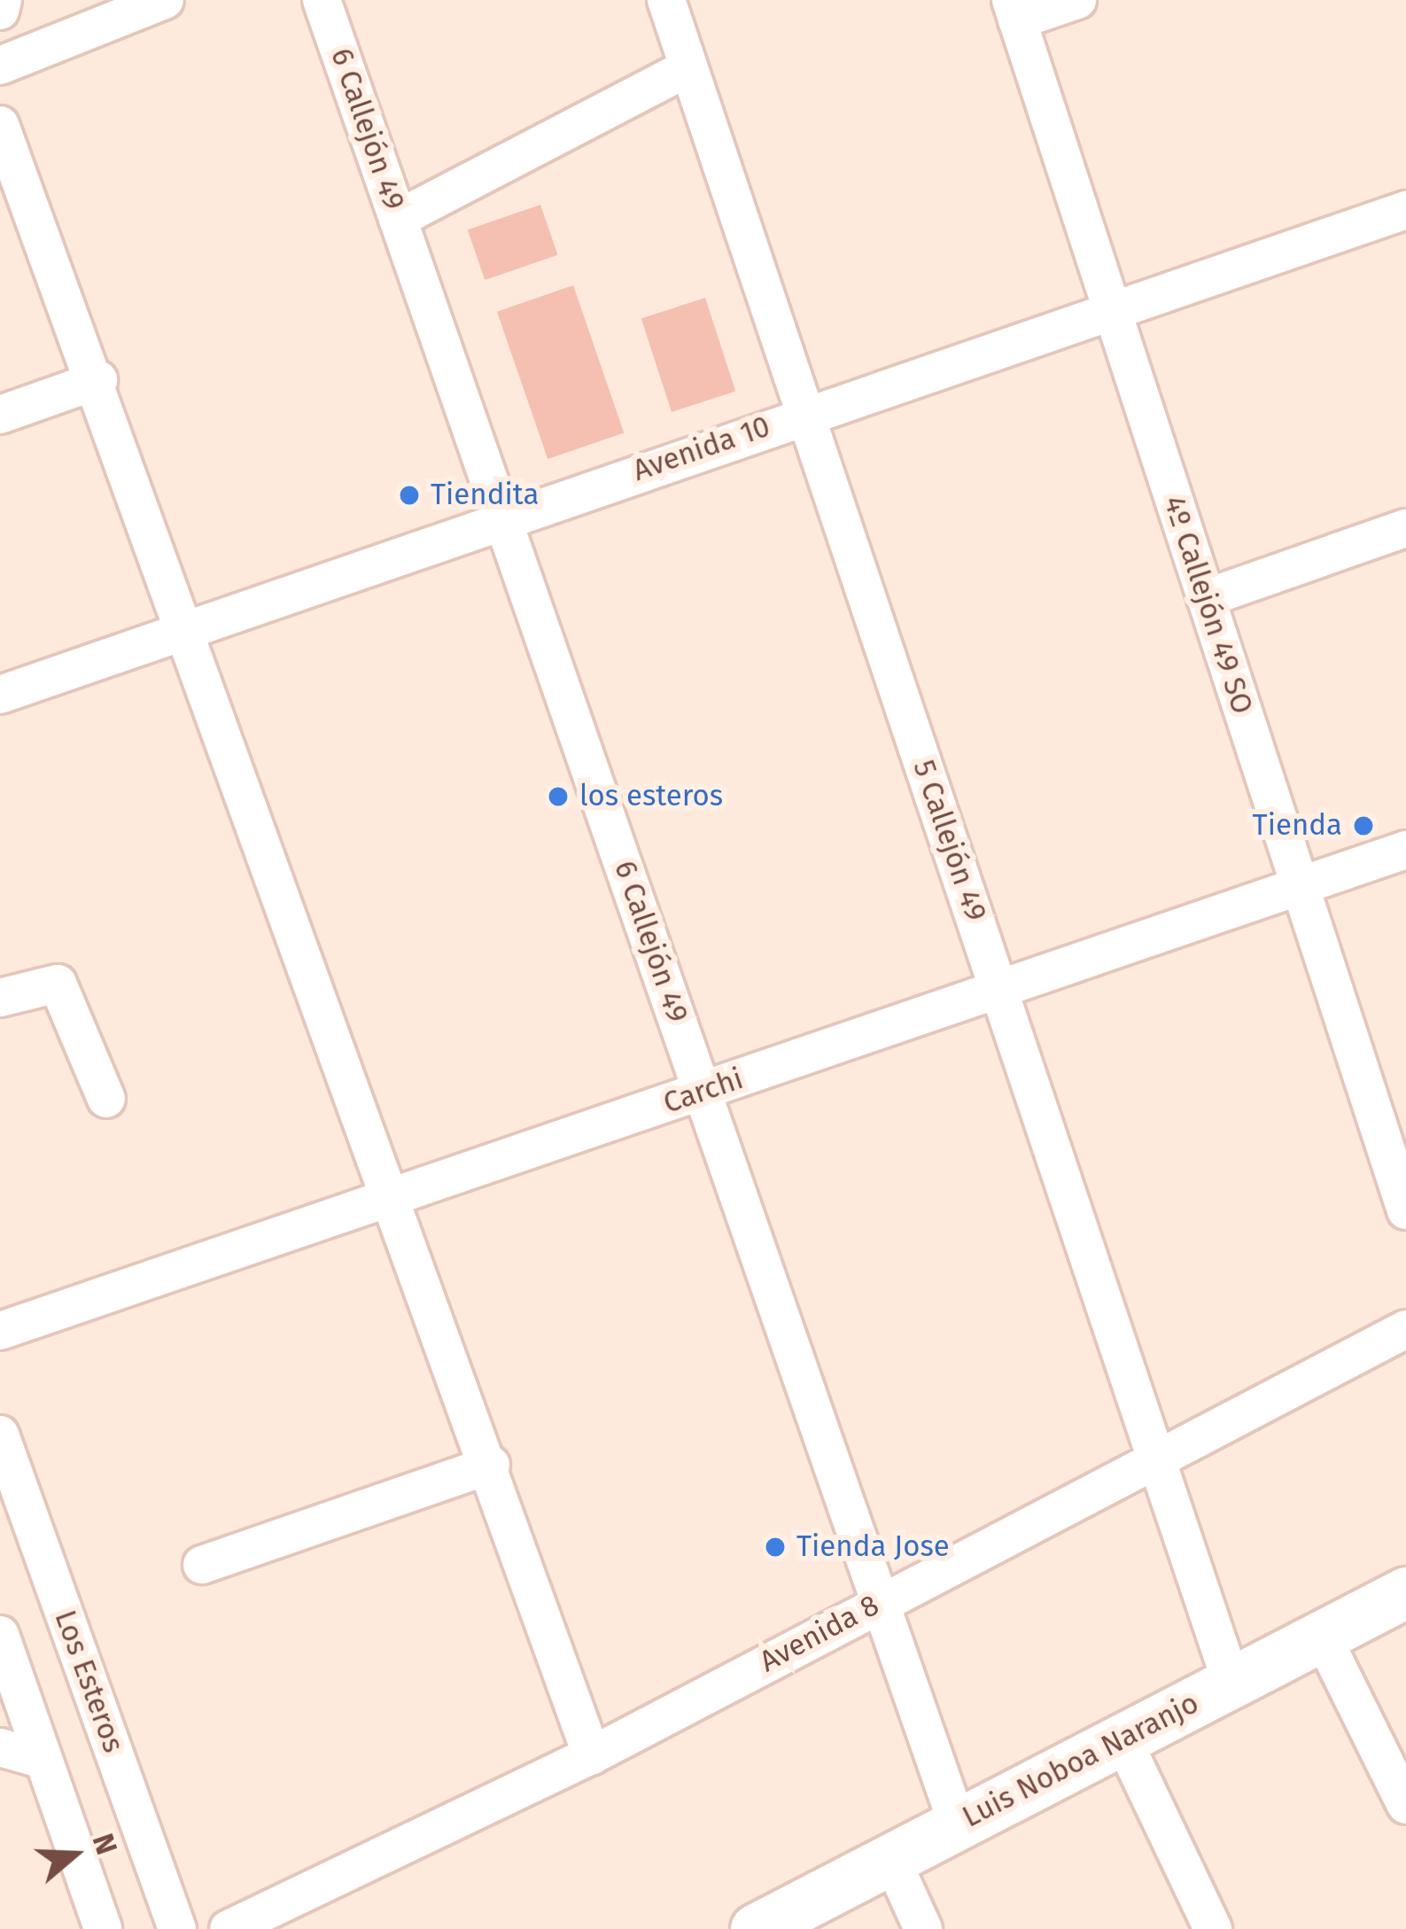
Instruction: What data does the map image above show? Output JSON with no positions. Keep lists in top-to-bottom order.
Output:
{
  "streets": {
    "street": [
      "6 Callejón 49",
      "Avenida 10",
      "4º Callejón 49 SO",
      "5 Callejón 49",
      "Carchi",
      "Avenida 8",
      "Los Esteros",
      "Luis Noboa Naranjo"
    ]
  },
  "crossings": [
    ["6 Callejón 49", "Avenida 10"],
    ["6 Callejón 49", "Carchi"],
    ["6 Callejón 49", "Avenida 8"],
    ["6 Callejón 49", "Luis Noboa Naranjo"],
    ["Avenida 10", "4º Callejón 49 SO"],
    ["Avenida 10", "5 Callejón 49"],
    ["4º Callejón 49 SO", "Carchi"],
    ["5 Callejón 49", "Carchi"],
    ["5 Callejón 49", "Avenida 8"],
    ["5 Callejón 49", "Luis Noboa Naranjo"]
  ],
  "places": [
    "Tiendita",
    "los esteros",
    "Tienda",
    "Tienda Jose"
  ],
  "north": "right"
}
